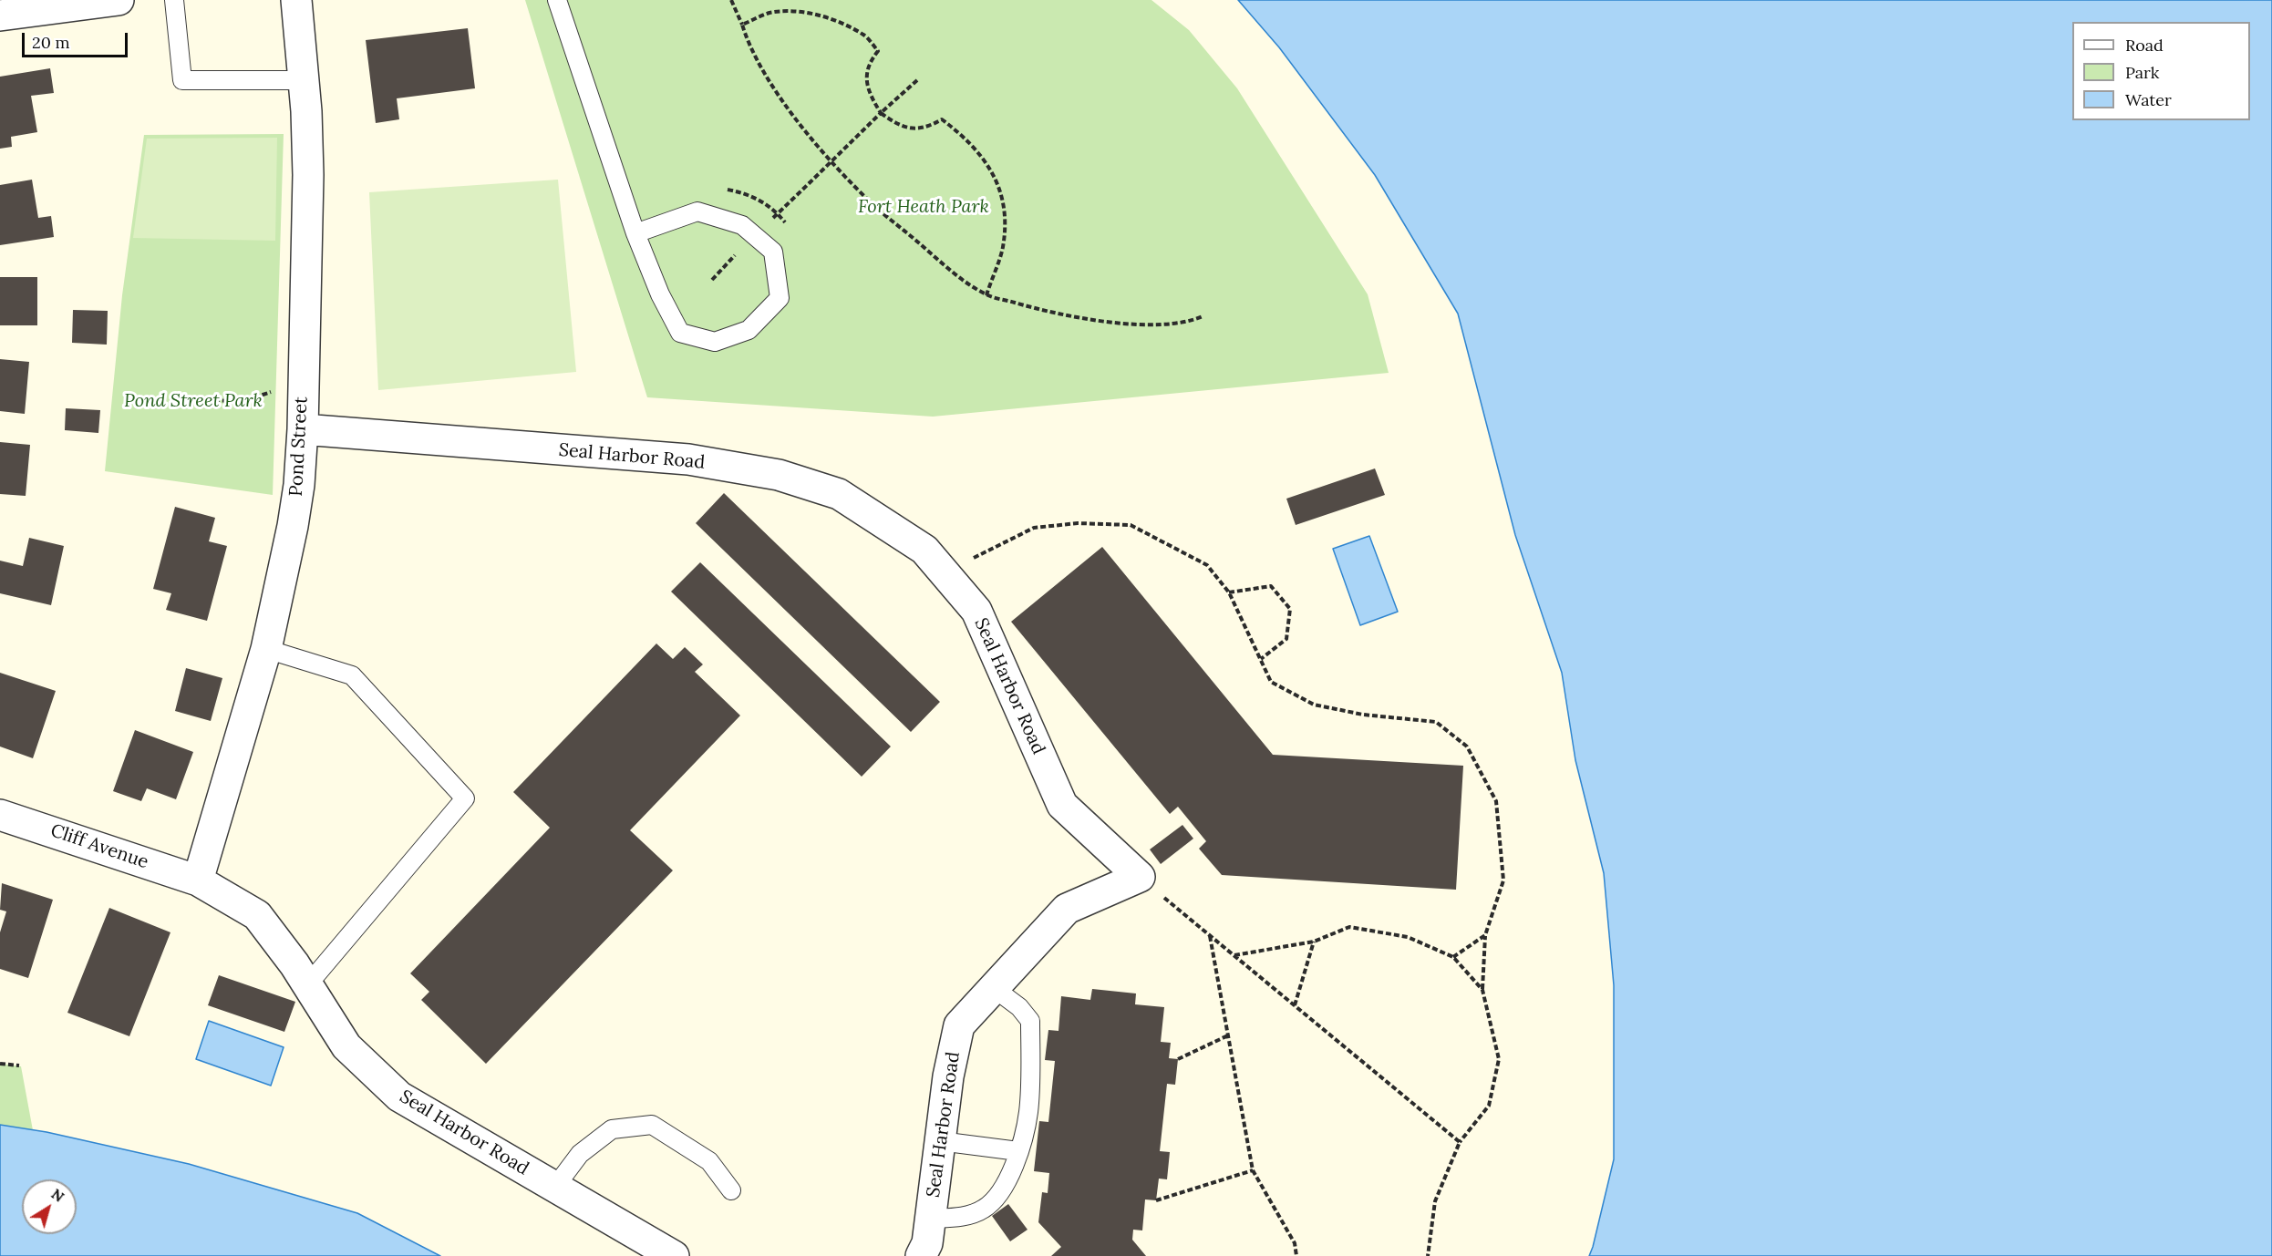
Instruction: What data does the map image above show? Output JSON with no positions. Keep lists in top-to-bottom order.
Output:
{
  "streets": {
    "street": ["Pond Street", "Seal Harbor Road", "Cliff Avenue"]
  },
  "crossings": [
    ["Pond Street", "Seal Harbor Road"],
    ["Pond Street", "Cliff Avenue"],
    ["Seal Harbor Road", "Cliff Avenue"]
  ],
  "parks": ["Fort Heath Park", "Pond Street Park"],
  "legend": ["Road", "Park", "Water"],
  "scale_bar": "20 m",
  "north": "top right"
}
